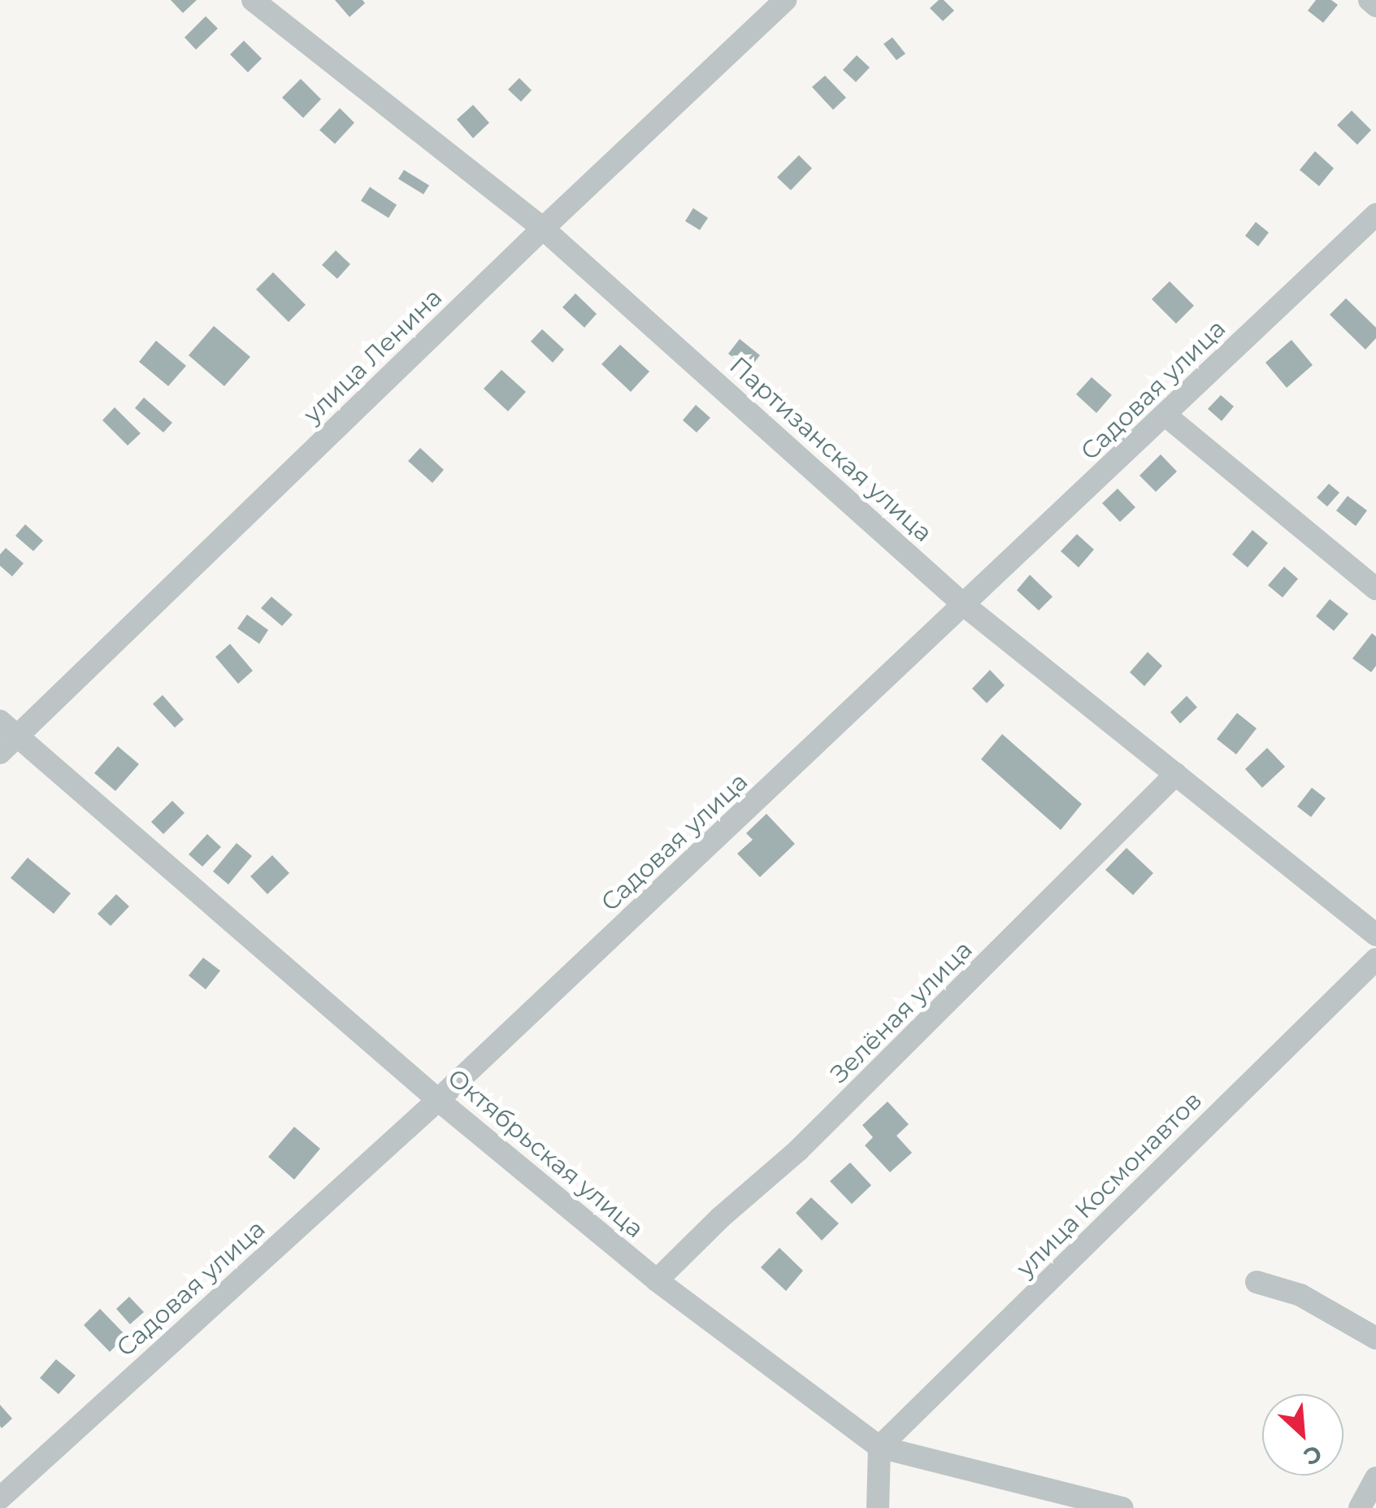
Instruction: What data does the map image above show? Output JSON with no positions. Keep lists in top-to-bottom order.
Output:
{
  "streets": {
    "street": [
      "улица Ленина",
      "Садовая улица",
      "Партизанская улица",
      "Зелёная улица",
      "Октябрьская улица",
      "улица Космонавтов"
    ]
  },
  "crossings": [
    ["улица Ленина", "Партизанская улица"],
    ["улица Ленина", "Октябрьская улица"],
    ["Садовая улица", "Партизанская улица"],
    ["Садовая улица", "Октябрьская улица"],
    ["Партизанская улица", "Зелёная улица"],
    ["Зелёная улица", "Октябрьская улица"],
    ["Октябрьская улица", "улица Космонавтов"]
  ],
  "north": "bottom right"
}
